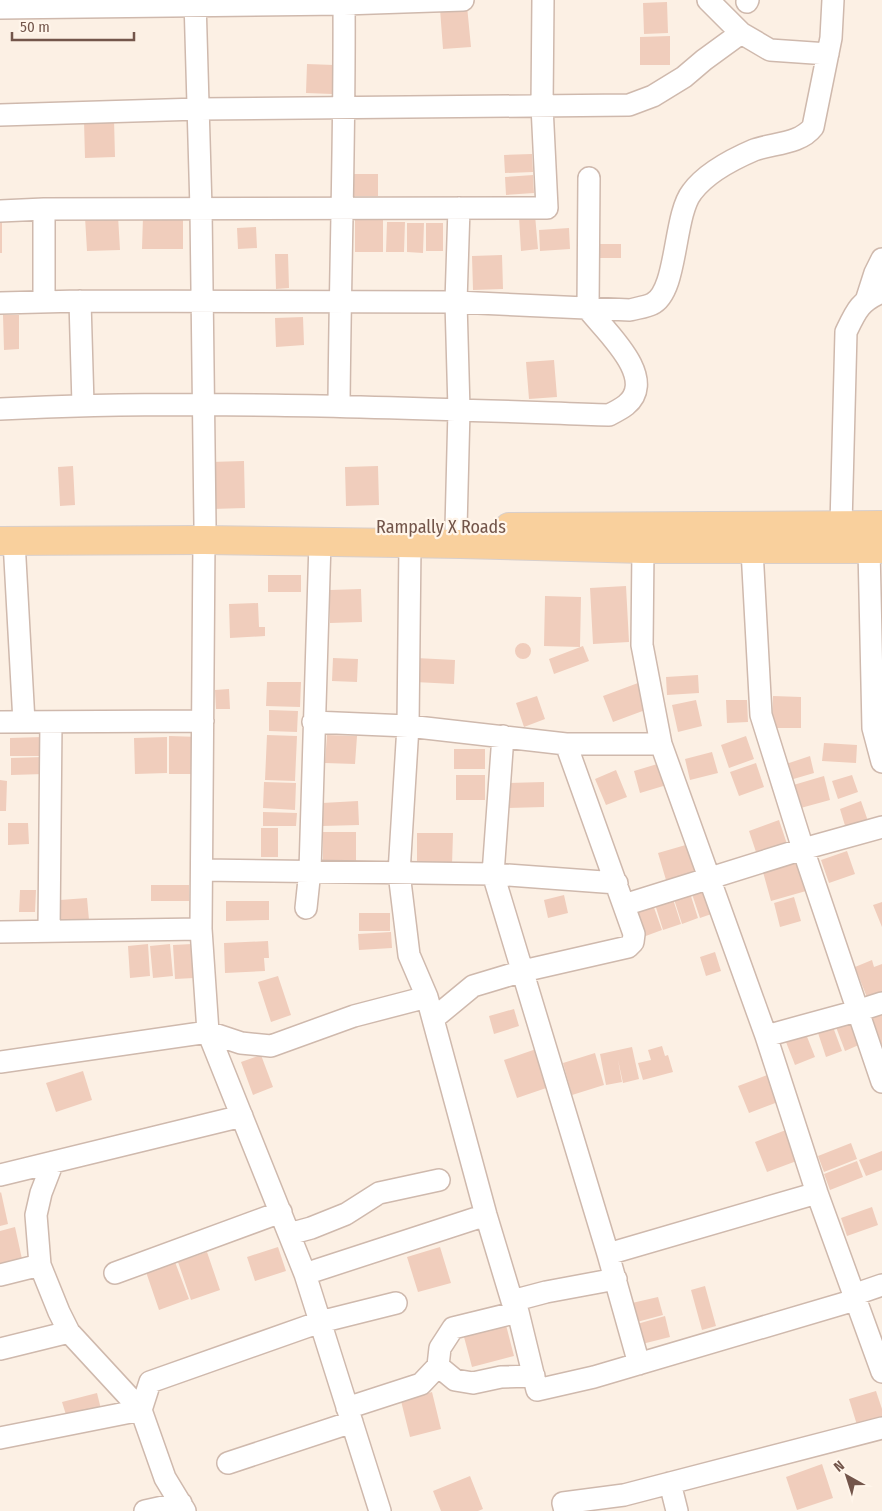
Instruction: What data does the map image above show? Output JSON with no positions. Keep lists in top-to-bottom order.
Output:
{
  "streets": {
    "main road": ["Rampally X Roads"]
  },
  "scale_bar": "50 m",
  "north": "top left"
}
